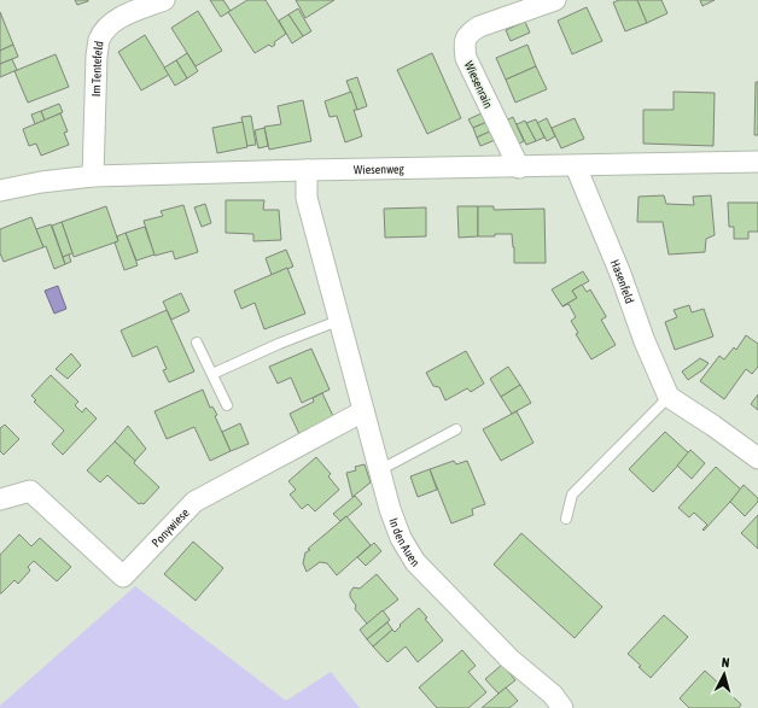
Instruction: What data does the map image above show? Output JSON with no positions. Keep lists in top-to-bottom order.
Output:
{
  "streets": {
    "street": [
      "Im Tentefeld",
      "Wiesenrain",
      "Wiesenweg",
      "Hasenfeld",
      "Ponywiese",
      "In den Auen"
    ]
  },
  "crossings": [
    ["Im Tentefeld", "Wiesenweg"],
    ["Wiesenrain", "Wiesenweg"],
    ["Wiesenweg", "Hasenfeld"],
    ["Wiesenweg", "In den Auen"],
    ["Ponywiese", "In den Auen"]
  ],
  "north": "top"
}
